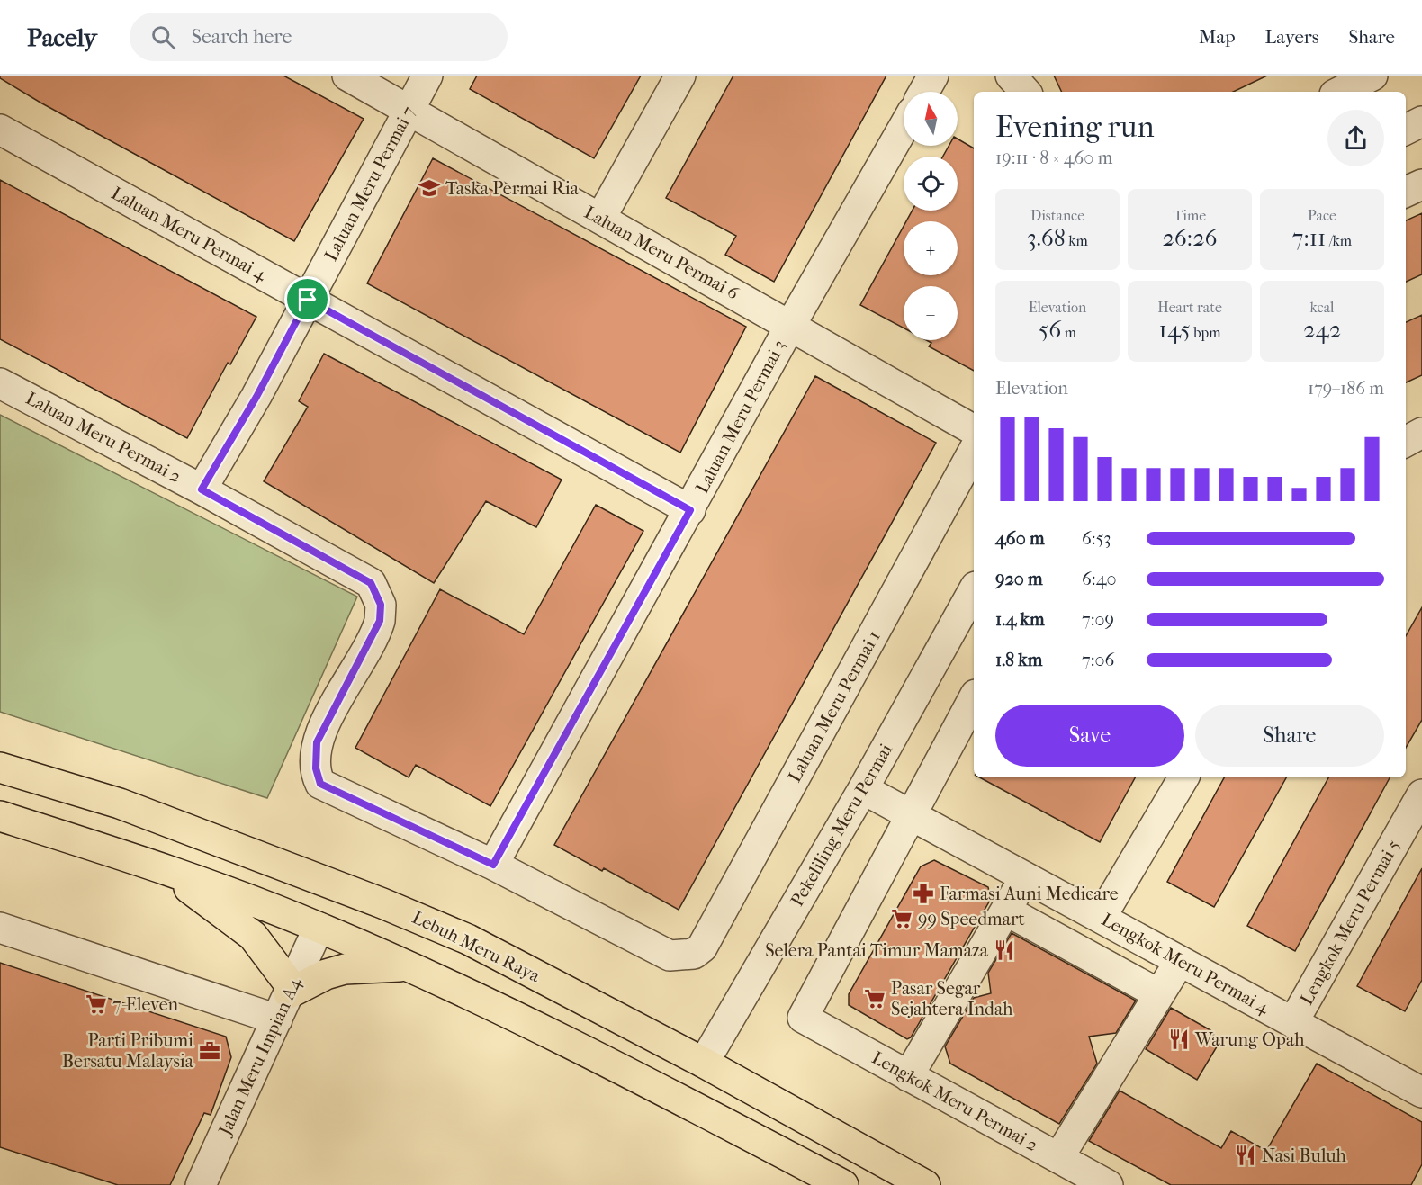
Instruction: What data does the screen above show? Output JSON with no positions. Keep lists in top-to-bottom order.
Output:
{
  "streets": {
    "main road": ["Lebuh Meru Raya"],
    "street": [
      "Laluan Meru Permai 7",
      "Laluan Meru Permai 4",
      "Laluan Meru Permai 6",
      "Laluan Meru Permai 3",
      "Laluan Meru Permai 2",
      "Laluan Meru Permai 1",
      "Pekeliling Meru Permai",
      "Lengkok Meru Permai 5",
      "Lengkok Meru Permai 4",
      "Jalan Meru Impian A4",
      "Lengkok Meru Permai 2"
    ]
  },
  "crossings": [
    ["Laluan Meru Permai 7", "Laluan Meru Permai 4"],
    ["Laluan Meru Permai 7", "Laluan Meru Permai 6"],
    ["Laluan Meru Permai 7", "Laluan Meru Permai 2"],
    ["Laluan Meru Permai 4", "Laluan Meru Permai 3"],
    ["Laluan Meru Permai 6", "Laluan Meru Permai 3"],
    ["Laluan Meru Permai 3", "Laluan Meru Permai 2"],
    ["Laluan Meru Permai 2", "Laluan Meru Permai 1"],
    ["Pekeliling Meru Permai", "Lebuh Meru Raya"],
    ["Pekeliling Meru Permai", "Lengkok Meru Permai 4"],
    ["Lengkok Meru Permai 5", "Lengkok Meru Permai 4"],
    ["Lengkok Meru Permai 4", "Lengkok Meru Permai 2"]
  ],
  "places": {
    "school or university": ["Taska Permai Ria"],
    "pharmacy": ["Farmasi Auni Medicare"],
    "supermarket": ["99 Speedmart", "Pasar Segar Sejahtera Indah", "7-Eleven"],
    "restaurant": ["Selera Pantai Timur Mamaza", "Warung Opah", "Nasi Buluh"],
    "office": ["Parti Pribumi Bersatu Malaysia"]
  },
  "north": "top",
  "page": {
    "header": "Pacely",
    "search": "Search here",
    "nav": ["Map", "Layers", "Share"],
    "map_buttons": ["+", "−"],
    "heading": ["Evening run", "19:11 · 8 × 460 m"],
    "stats": [
      ["Distance", "3.68 km"],
      ["Time", "26:26"],
      ["Pace", "7:11 /km"],
      ["Elevation", "56 m"],
      ["Heart rate", "145 bpm"],
      ["kcal", "242"]
    ],
    "chart": ["Elevation", "179–186 m"],
    "list": [
      {
        "name": "460 m",
        "note": "6:53"
      },
      {
        "name": "920 m",
        "note": "6:40"
      },
      {
        "name": "1.4 km",
        "note": "7:09"
      },
      {
        "name": "1.8 km",
        "note": "7:06"
      }
    ],
    "buttons": ["Save", "Share"]
  }
}
